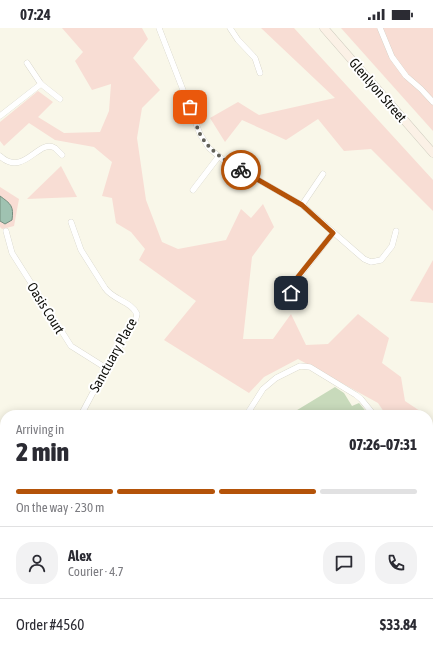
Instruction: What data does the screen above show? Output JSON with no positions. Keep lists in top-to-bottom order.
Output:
{
  "streets": {
    "main road": ["Glenlyon Street"],
    "street": ["Oasis Court", "Sanctuary Place"]
  },
  "crossings": [
    ["Oasis Court", "Sanctuary Place"]
  ],
  "page": {
    "status": "07:24",
    "heading": ["2 min", "Arriving in", "07:26–07:31"],
    "panel": [
      "Alex",
      "Courier · 4.7",
      "Order #4560",
      "$33.84"
    ],
    "bar": "On the way · 230 m"
  }
}
